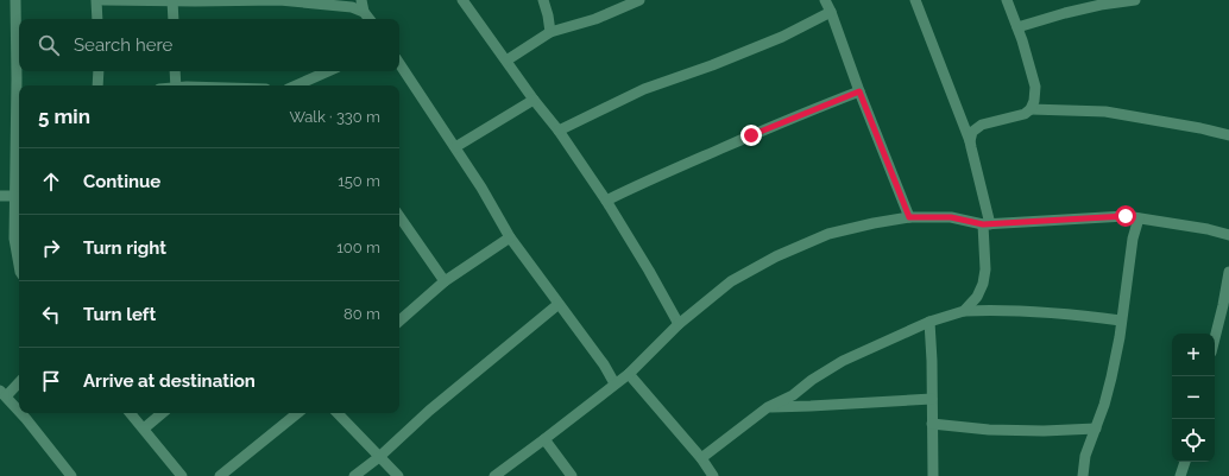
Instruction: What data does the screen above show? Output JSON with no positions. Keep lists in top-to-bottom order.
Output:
{
  "page": {
    "search": "Search here",
    "heading": ["5 min", "Walk · 330 m"],
    "list": [
      ["Continue", "150 m"],
      ["Turn right", "100 m"],
      ["Turn left", "80 m"],
      "Arrive at destination"
    ],
    "map_buttons": ["+", "−"]
  }
}
